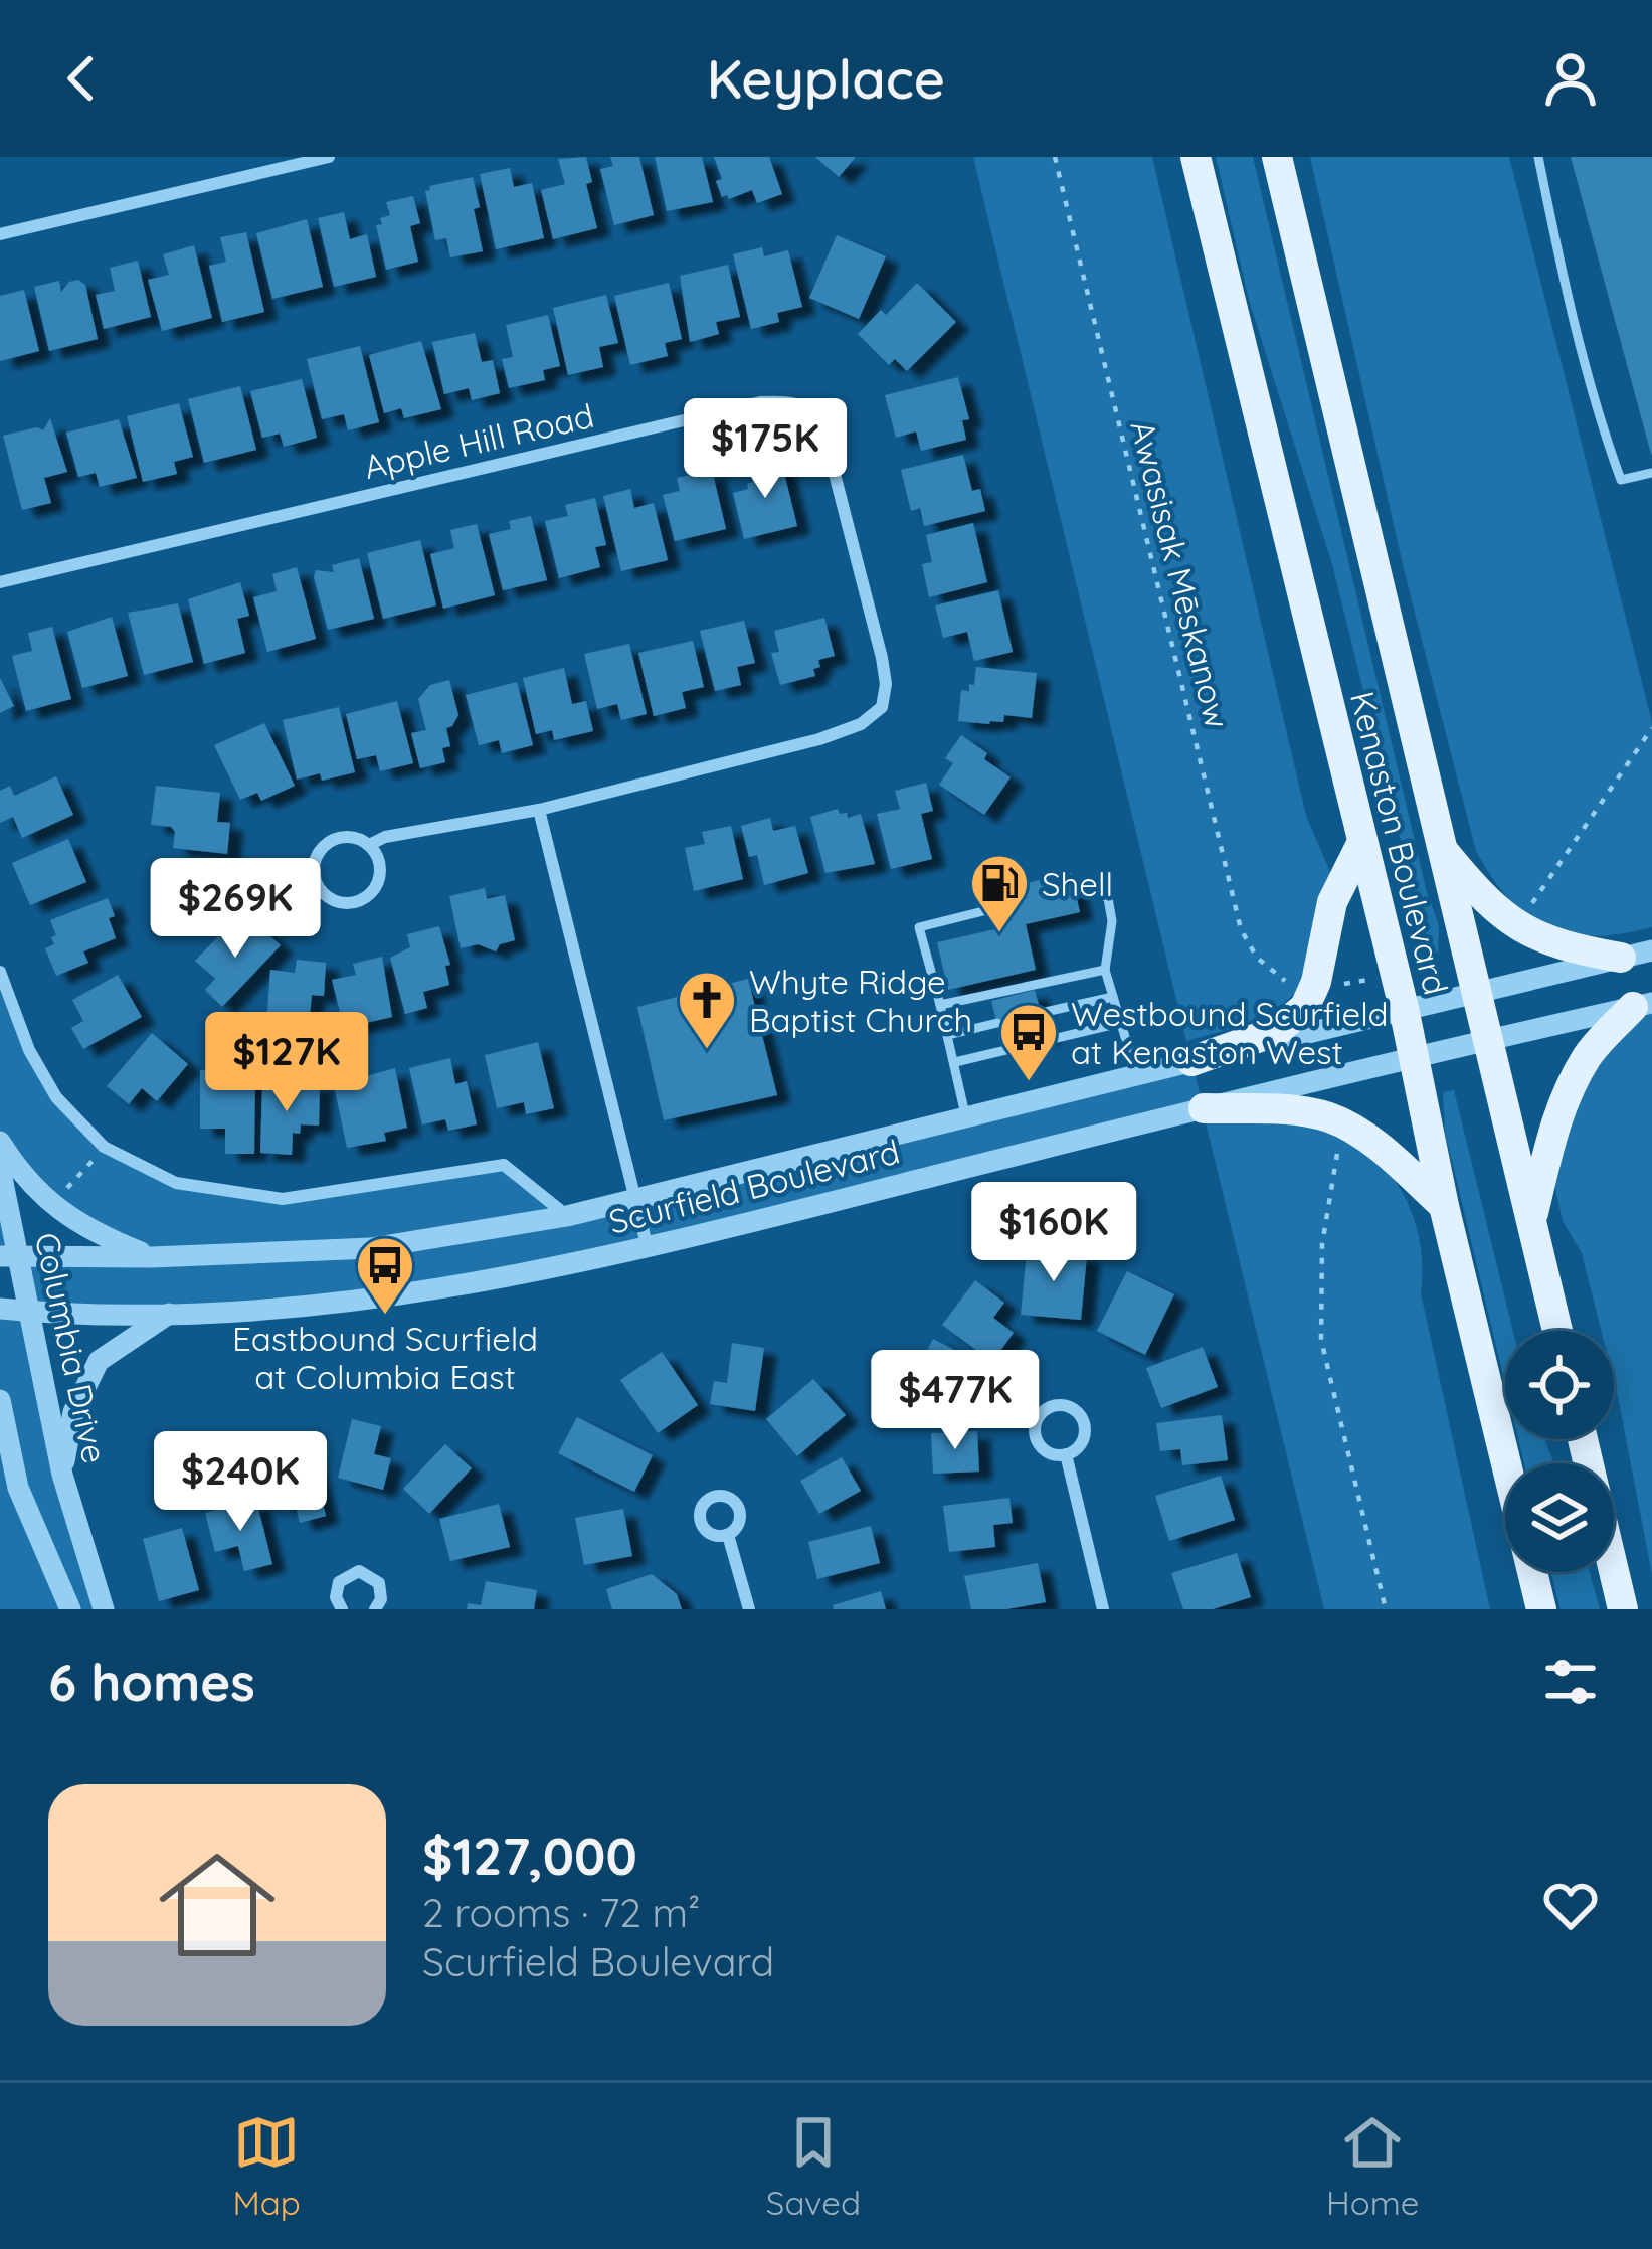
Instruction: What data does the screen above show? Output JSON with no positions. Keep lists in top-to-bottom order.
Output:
{
  "streets": {
    "main road": ["Kenaston Boulevard"],
    "street": ["Apple Hill Road", "Scurfield Boulevard", "Columbia Drive"],
    "path": ["Awasisak Mēskanow"]
  },
  "crossings": [
    ["Kenaston Boulevard", "Scurfield Boulevard"],
    ["Scurfield Boulevard", "Columbia Drive"]
  ],
  "places": {
    "fuel station": ["Shell"],
    "church": ["Whyte Ridge Baptist Church"],
    "bus stop": ["Westbound Scurfield at Kenaston West", "Eastbound Scurfield at Columbia East"]
  },
  "page": {
    "header": "Keyplace",
    "price": [
      "$175K",
      "$269K",
      "$127K",
      "$160K",
      "$477K",
      "$240K"
    ],
    "heading": "6 homes",
    "list": [
      {
        "name": "$127,000",
        "note": "2 rooms · 72 m² · Scurfield Boulevard"
      }
    ],
    "tabs": ["Map", "Saved", "Home"]
  }
}
